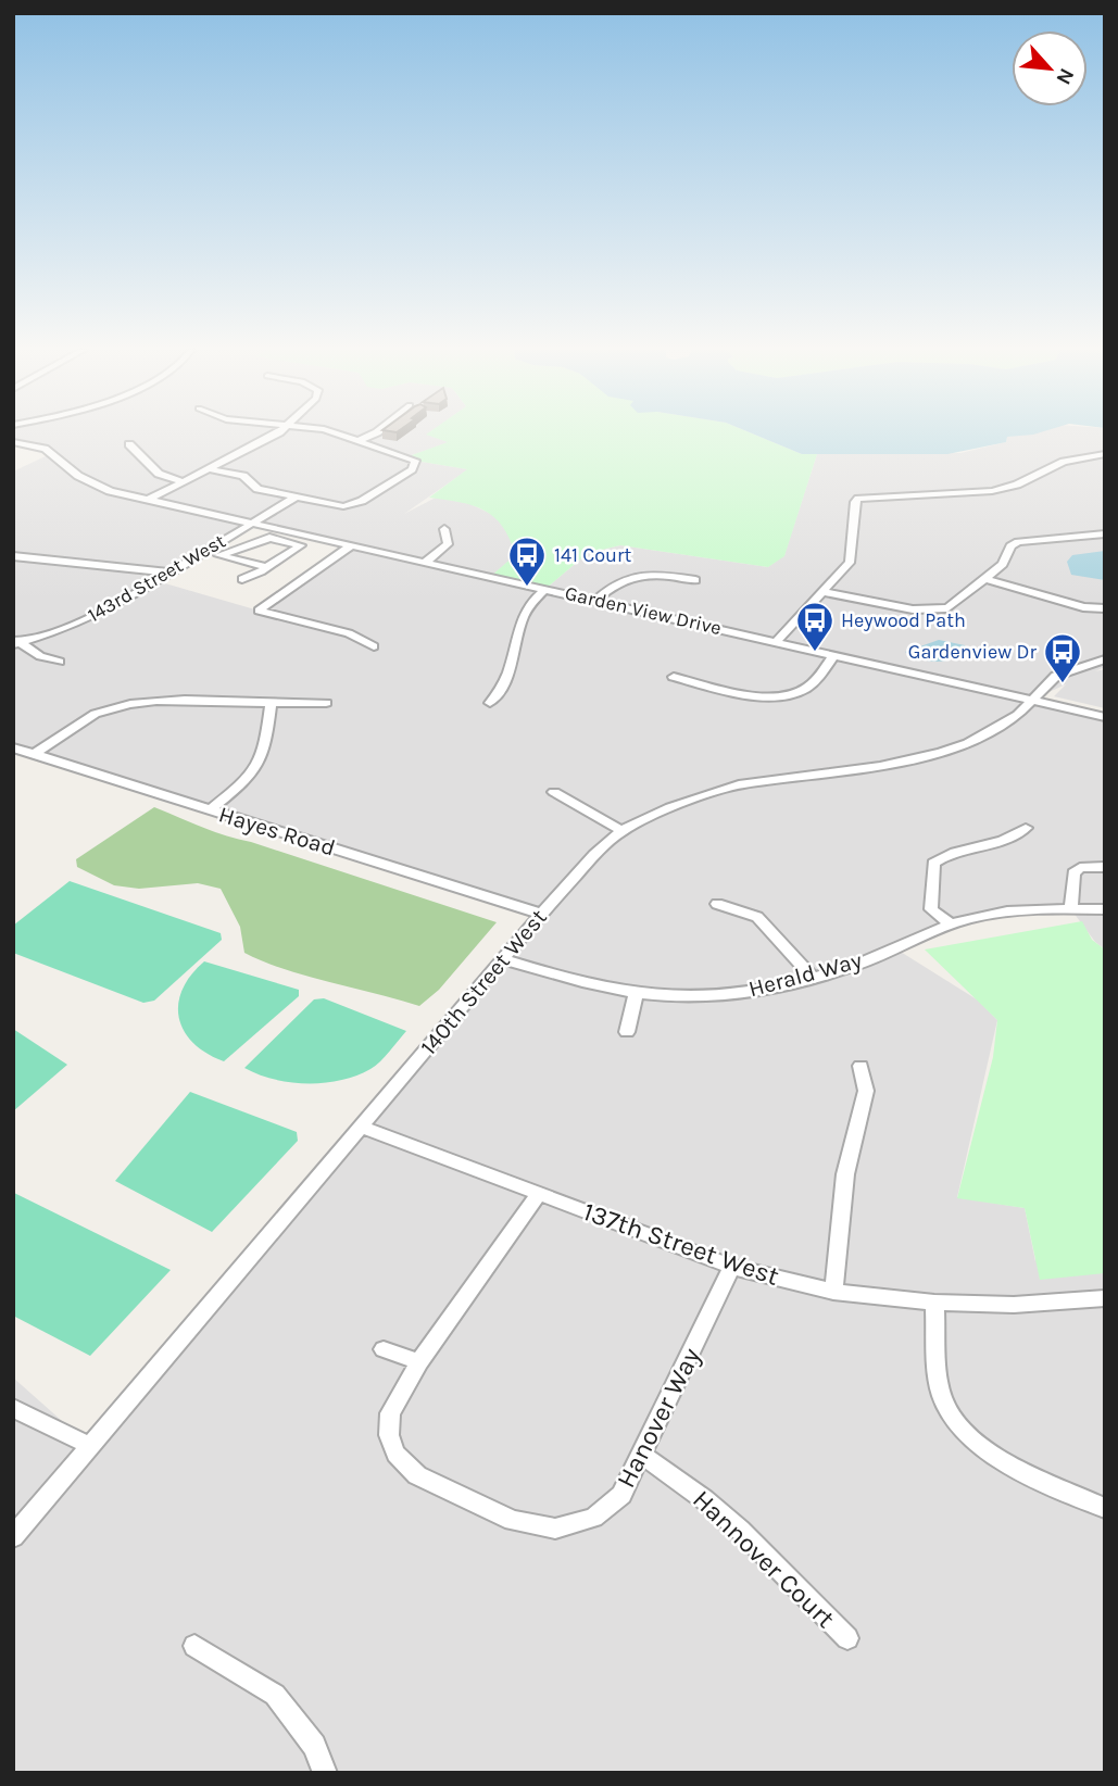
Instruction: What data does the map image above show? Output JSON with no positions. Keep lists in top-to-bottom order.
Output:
{
  "streets": {
    "street": [
      "143rd Street West",
      "Garden View Drive",
      "Hayes Road",
      "Herald Way",
      "140th Street West",
      "137th Street West",
      "Hanover Way",
      "Hannover Court"
    ]
  },
  "crossings": [
    ["143rd Street West", "Garden View Drive"],
    ["Garden View Drive", "140th Street West"],
    ["Hayes Road", "140th Street West"],
    ["Herald Way", "140th Street West"],
    ["140th Street West", "137th Street West"],
    ["137th Street West", "Hanover Way"],
    ["Hanover Way", "Hannover Court"]
  ],
  "places": {
    "bus stop": ["141 Court", "Heywood Path", "Gardenview Dr"]
  },
  "north": "bottom right"
}
